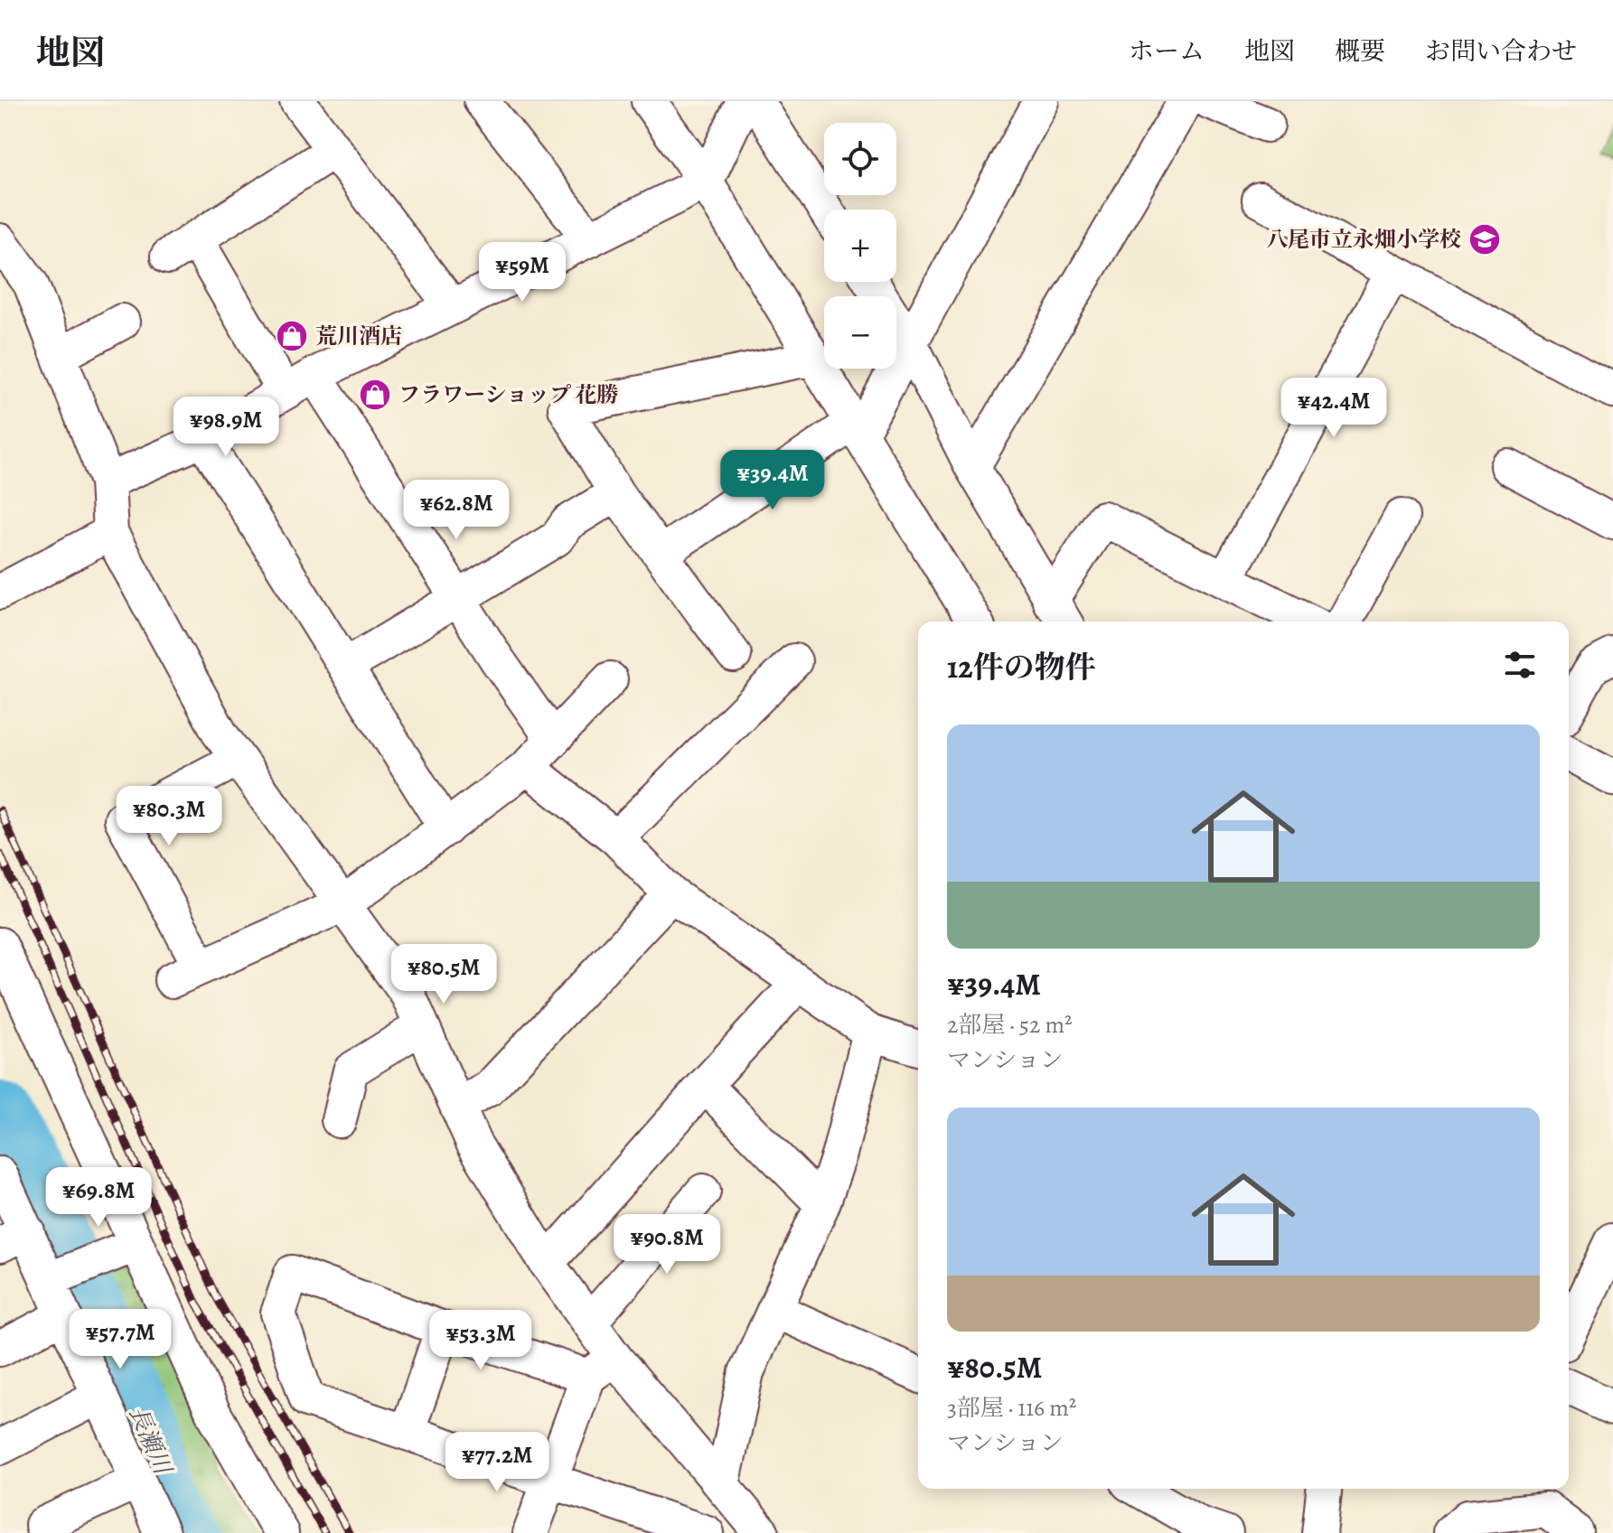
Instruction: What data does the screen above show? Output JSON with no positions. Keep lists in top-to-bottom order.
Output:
{
  "water": ["長瀬川"],
  "places": {
    "school or university": ["八尾市立永畑小学校"],
    "shop": ["荒川酒店", "フラワーショップ 花勝"]
  },
  "page": {
    "header": "地図",
    "nav": [
      "ホーム",
      "地図",
      "概要",
      "お問い合わせ"
    ],
    "map_buttons": ["+", "−"],
    "price": [
      "¥59M",
      "¥42.4M",
      "¥98.9M",
      "¥39.4M",
      "¥62.8M",
      "¥80.3M",
      "¥80.5M",
      "¥69.8M",
      "¥90.8M",
      "¥57.7M",
      "¥53.3M",
      "¥77.2M"
    ],
    "heading": "12件の物件",
    "list": [
      {
        "name": "¥39.4M",
        "note": "2部屋 · 52 m² · マンション"
      },
      {
        "name": "¥80.5M",
        "note": "3部屋 · 116 m² · マンション"
      }
    ]
  }
}
